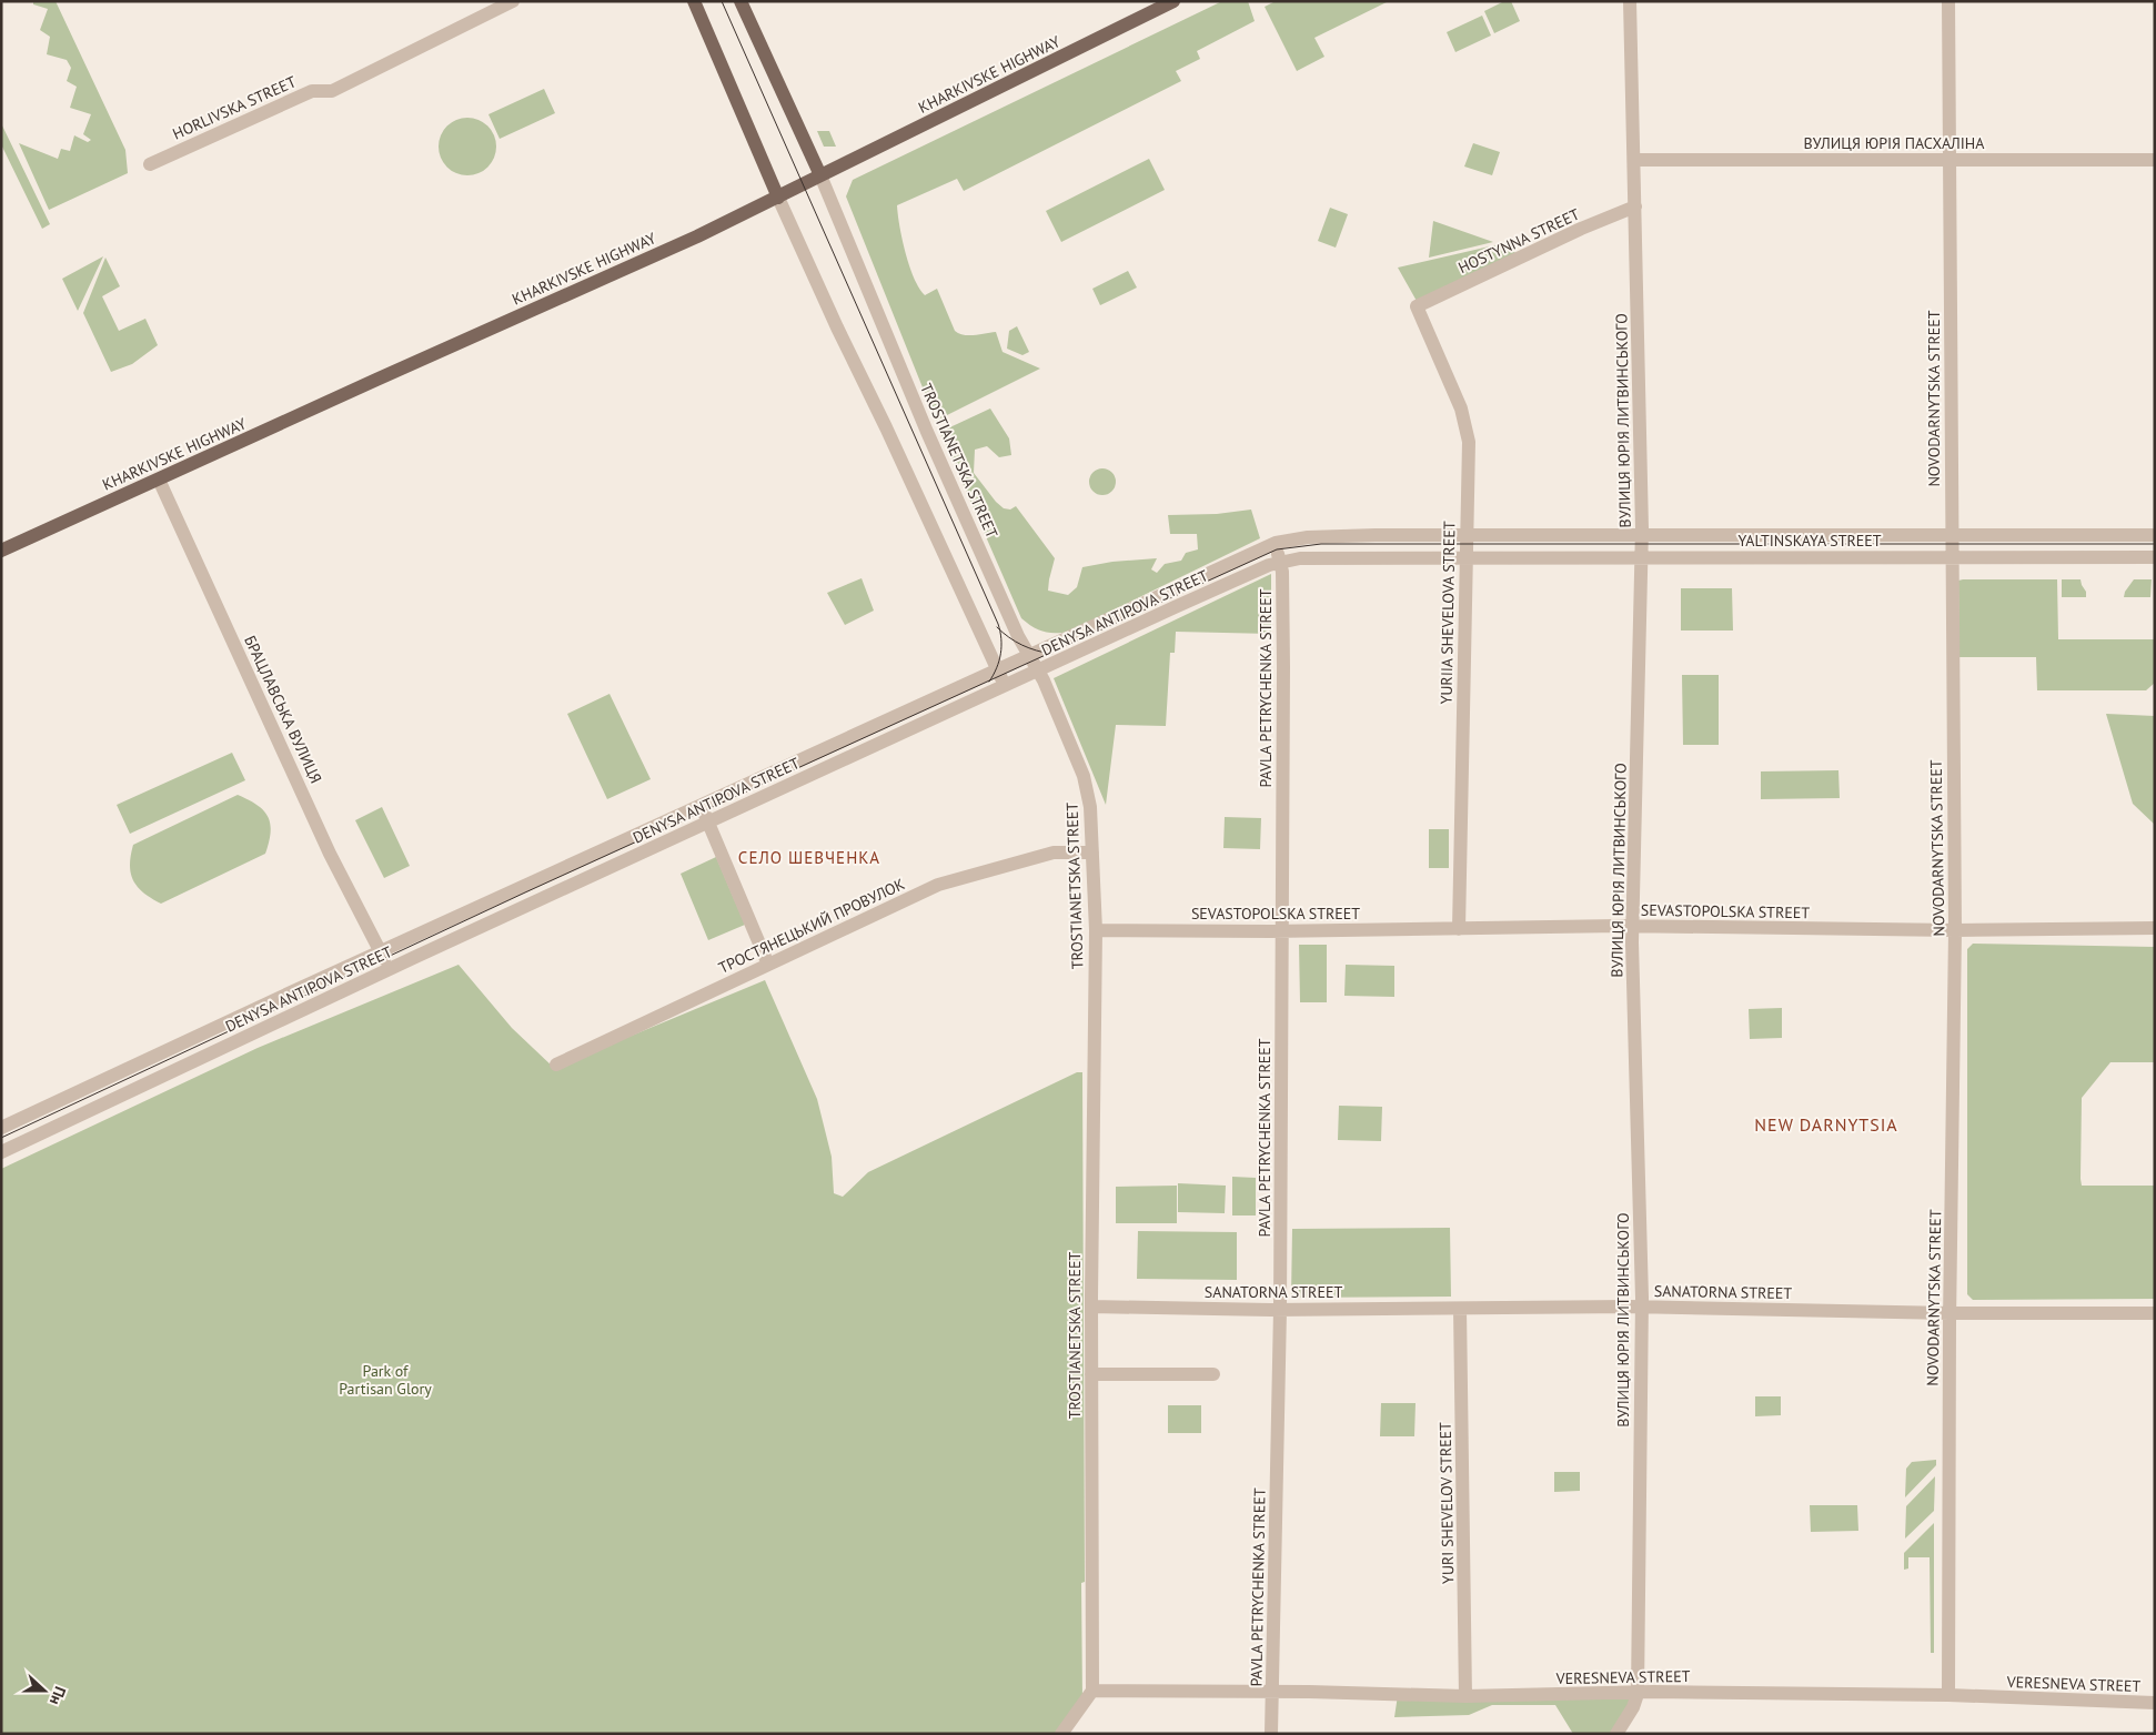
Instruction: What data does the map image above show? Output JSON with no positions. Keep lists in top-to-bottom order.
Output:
{
  "streets": {
    "main road": ["KHARKIVSKE HIGHWAY", "TROSTIANETSKA STREET"],
    "street": [
      "HORLIVSKA STREET",
      "ВУЛИЦЯ ЮРІЯ ПАСХАЛІНА",
      "HOSTYNNA STREET",
      "NOVODARNYTSKA STREET",
      "ВУЛИЦЯ ЮРІЯ ЛИТВИНСЬКОГО",
      "YALTINSKAYA STREET",
      "DENYSA ANTIPOVA STREET",
      "YURIIA SHEVELOVA STREET",
      "PAVLA PETRYCHENKA STREET",
      "БРАЦЛАВСЬКА ВУЛИЦЯ",
      "SEVASTOPOLSKA STREET",
      "ТРОСТЯНЕЦЬКИЙ ПРОВУЛОК",
      "SANATORNA STREET",
      "YURI SHEVELOV STREET",
      "VERESNEVA STREET"
    ]
  },
  "crossings": [
    ["KHARKIVSKE HIGHWAY", "TROSTIANETSKA STREET"],
    ["KHARKIVSKE HIGHWAY", "БРАЦЛАВСЬКА ВУЛИЦЯ"],
    ["ВУЛИЦЯ ЮРІЯ ПАСХАЛІНА", "NOVODARNYTSKA STREET"],
    ["ВУЛИЦЯ ЮРІЯ ПАСХАЛІНА", "ВУЛИЦЯ ЮРІЯ ЛИТВИНСЬКОГО"],
    ["HOSTYNNA STREET", "ВУЛИЦЯ ЮРІЯ ЛИТВИНСЬКОГО"],
    ["HOSTYNNA STREET", "YURIIA SHEVELOVA STREET"],
    ["NOVODARNYTSKA STREET", "YALTINSKAYA STREET"],
    ["NOVODARNYTSKA STREET", "SEVASTOPOLSKA STREET"],
    ["NOVODARNYTSKA STREET", "SANATORNA STREET"],
    ["NOVODARNYTSKA STREET", "VERESNEVA STREET"],
    ["ВУЛИЦЯ ЮРІЯ ЛИТВИНСЬКОГО", "YALTINSKAYA STREET"],
    ["ВУЛИЦЯ ЮРІЯ ЛИТВИНСЬКОГО", "SEVASTOPOLSKA STREET"],
    ["ВУЛИЦЯ ЮРІЯ ЛИТВИНСЬКОГО", "SANATORNA STREET"],
    ["ВУЛИЦЯ ЮРІЯ ЛИТВИНСЬКОГО", "VERESNEVA STREET"],
    ["TROSTIANETSKA STREET", "DENYSA ANTIPOVA STREET"],
    ["TROSTIANETSKA STREET", "SEVASTOPOLSKA STREET"],
    ["TROSTIANETSKA STREET", "ТРОСТЯНЕЦЬКИЙ ПРОВУЛОК"],
    ["TROSTIANETSKA STREET", "SANATORNA STREET"],
    ["TROSTIANETSKA STREET", "VERESNEVA STREET"],
    ["YALTINSKAYA STREET", "DENYSA ANTIPOVA STREET"],
    ["YALTINSKAYA STREET", "YURIIA SHEVELOVA STREET"],
    ["DENYSA ANTIPOVA STREET", "YURIIA SHEVELOVA STREET"],
    ["DENYSA ANTIPOVA STREET", "PAVLA PETRYCHENKA STREET"],
    ["DENYSA ANTIPOVA STREET", "БРАЦЛАВСЬКА ВУЛИЦЯ"],
    ["YURIIA SHEVELOVA STREET", "SEVASTOPOLSKA STREET"],
    ["PAVLA PETRYCHENKA STREET", "SEVASTOPOLSKA STREET"],
    ["PAVLA PETRYCHENKA STREET", "SANATORNA STREET"],
    ["PAVLA PETRYCHENKA STREET", "VERESNEVA STREET"],
    ["SANATORNA STREET", "YURI SHEVELOV STREET"],
    ["YURI SHEVELOV STREET", "VERESNEVA STREET"]
  ],
  "districts": ["СЕЛО ШЕВЧЕНКА", "NEW DARNYTSIA"],
  "parks": ["Park of Partisan Glory"],
  "north": "right"
}
